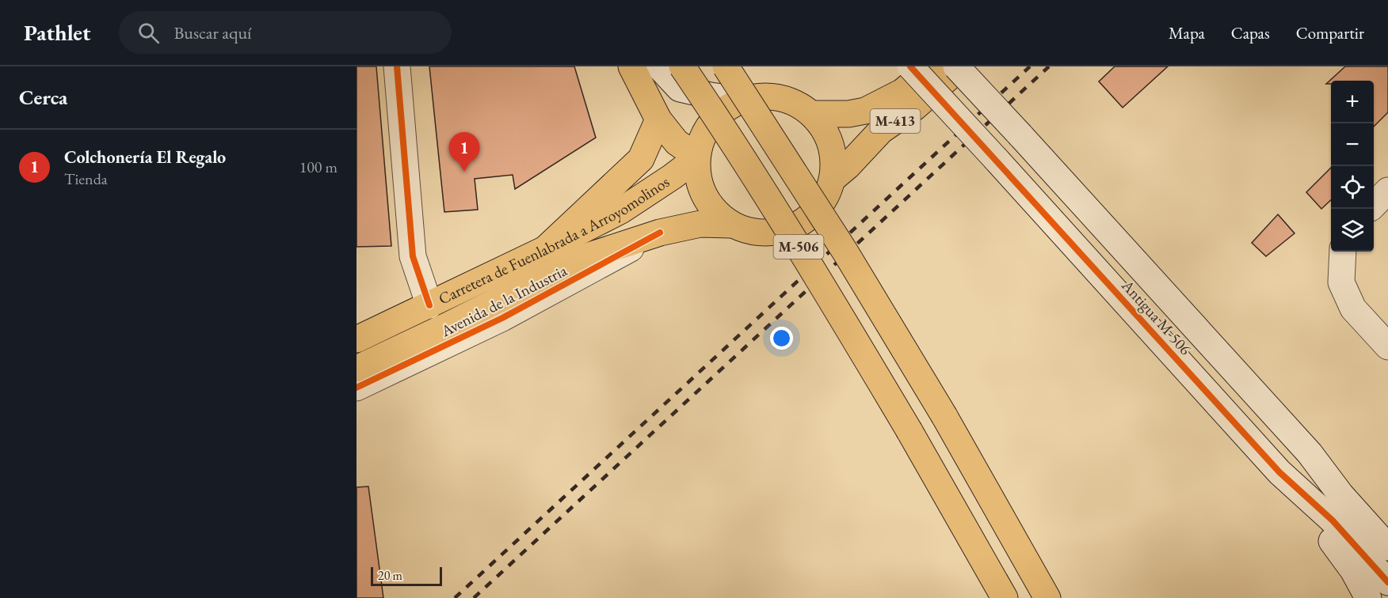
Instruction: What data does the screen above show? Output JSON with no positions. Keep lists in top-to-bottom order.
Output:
{
  "streets": {
    "main road": ["M-413", "Carretera de Fuenlabrada a Arroyomolinos", "M-506"],
    "street": ["Avenida de la Industria", "Antigua M-506"]
  },
  "crossings": [
    ["M-413", "Carretera de Fuenlabrada a Arroyomolinos"],
    ["Carretera de Fuenlabrada a Arroyomolinos", "Avenida de la Industria"]
  ],
  "scale_bar": "20 m",
  "page": {
    "header": "Pathlet",
    "search": "Buscar aquí",
    "nav": ["Mapa", "Capas", "Compartir"],
    "heading": "Cerca",
    "map_buttons": ["+", "−"],
    "list": [
      {
        "mark": "1",
        "name": "Colchonería El Regalo",
        "note": "Tienda",
        "value": "100 m"
      }
    ],
    "pins": "1",
    "scale": "20 m"
  }
}
